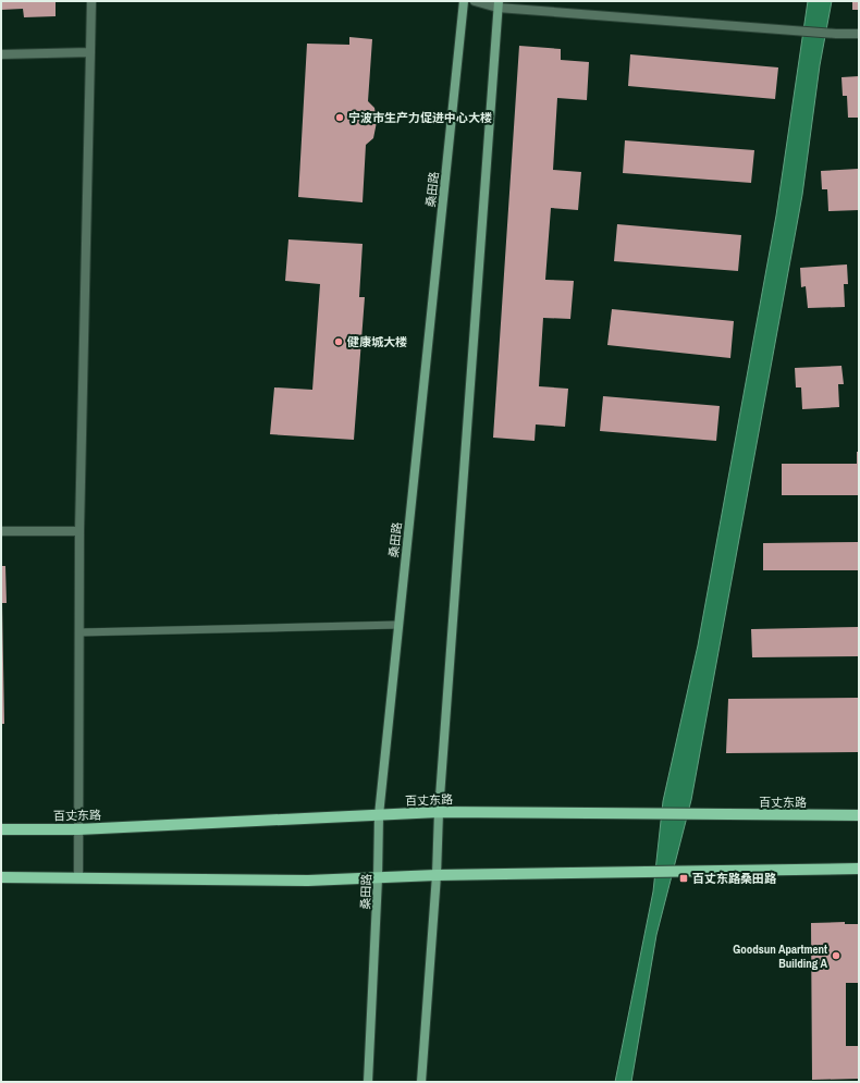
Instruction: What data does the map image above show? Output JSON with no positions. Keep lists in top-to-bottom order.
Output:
{
  "streets": {
    "main road": ["桑田路", "百丈东路"]
  },
  "crossings": [
    ["桑田路", "百丈东路"]
  ],
  "places": {
    "other": ["宁波市生产力促进中心大楼", "健康城大楼", "Goodsun Apartment Building A"],
    "transit": ["百丈东路桑田路"]
  }
}
